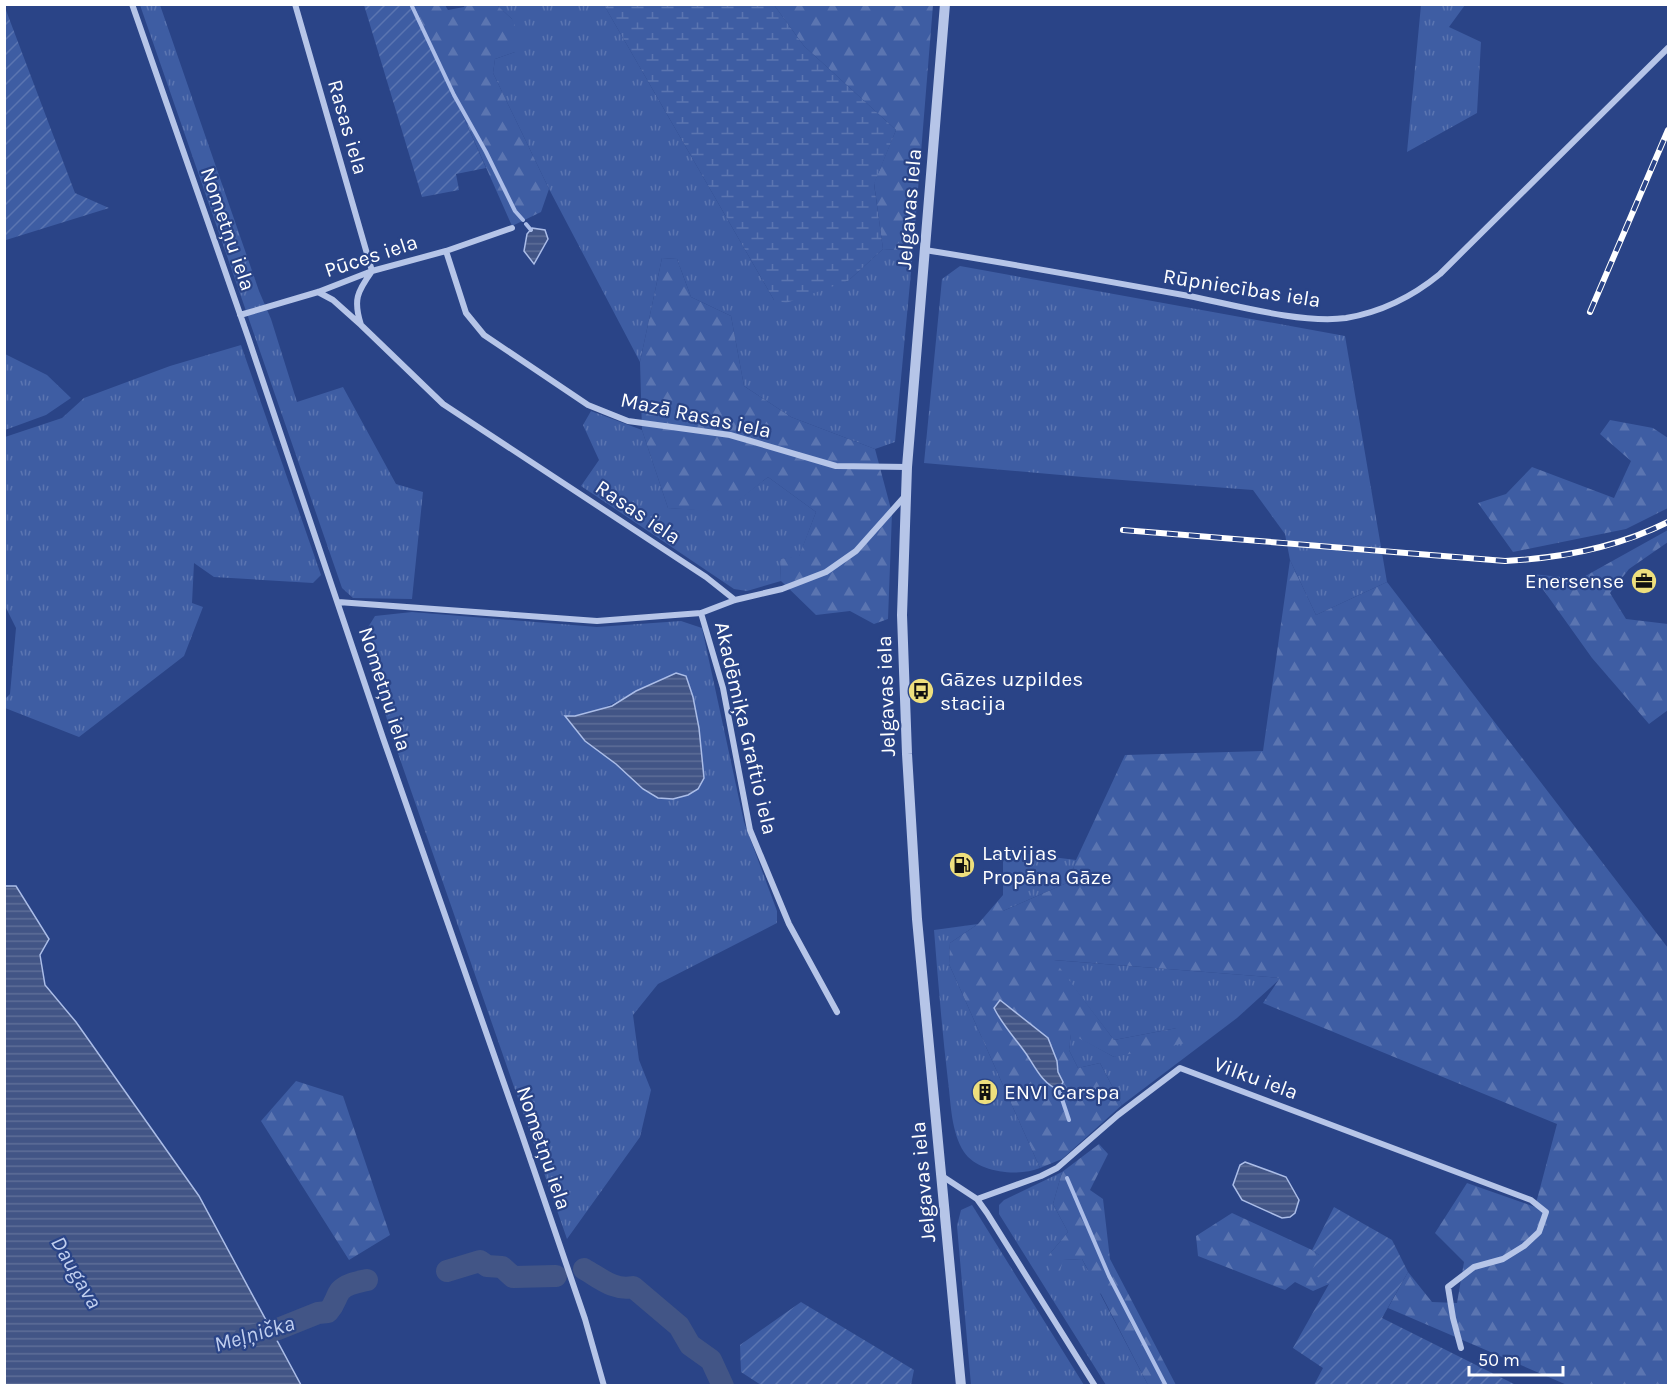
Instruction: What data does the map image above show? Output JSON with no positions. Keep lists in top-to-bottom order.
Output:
{
  "streets": {
    "street": [
      "Rasas iela",
      "Jelgavas iela",
      "Nometņu iela",
      "Pūces iela",
      "Rūpniecības iela",
      "Mazā Rasas iela",
      "Akadēmiķa Graftio iela",
      "Vilku iela"
    ]
  },
  "crossings": [
    ["Rasas iela", "Pūces iela"],
    ["Rasas iela", "Akadēmiķa Graftio iela"],
    ["Jelgavas iela", "Rūpniecības iela"],
    ["Jelgavas iela", "Mazā Rasas iela"],
    ["Nometņu iela", "Pūces iela"],
    ["Pūces iela", "Mazā Rasas iela"]
  ],
  "water": ["Daugava", "Meļņička"],
  "places": {
    "office": ["Enersense"],
    "bus stop": ["Gāzes uzpildes stacija"],
    "fuel station": ["Latvijas Propāna Gāze"],
    "building": ["ENVI Carspa"]
  },
  "scale_bar": "50 m"
}
